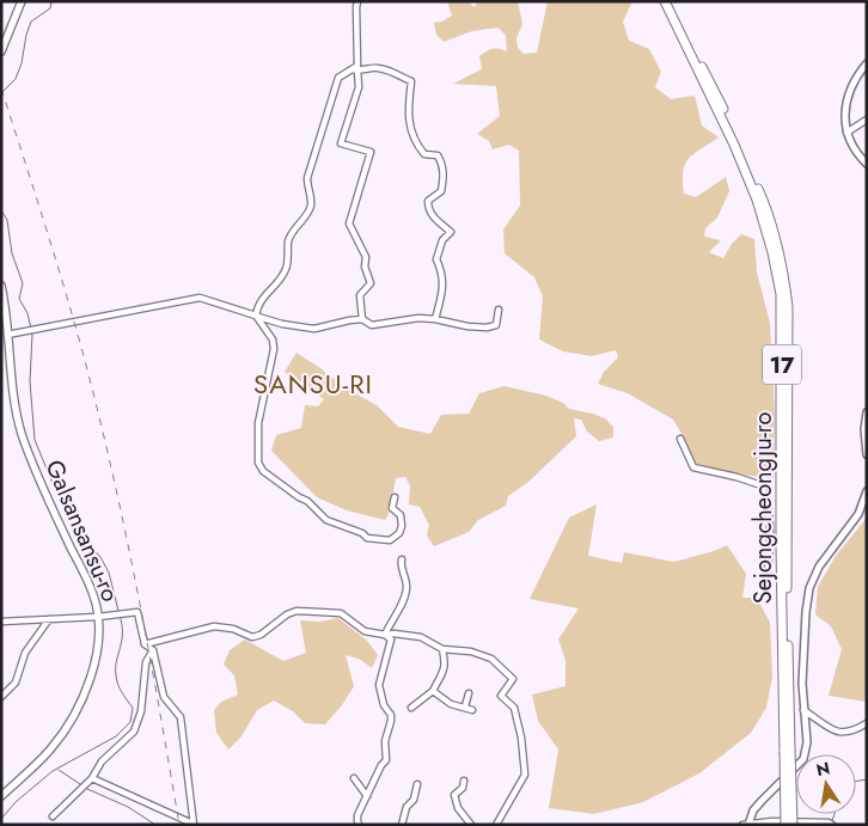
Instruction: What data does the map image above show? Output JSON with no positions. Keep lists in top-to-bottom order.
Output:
{
  "streets": {
    "highway": ["17", "Sejongcheongju-ro"],
    "main road": ["Galsansansu-ro"]
  },
  "crossings": [
    ["17", "Sejongcheongju-ro"]
  ],
  "districts": ["SANSU-RI"],
  "north": "top"
}
